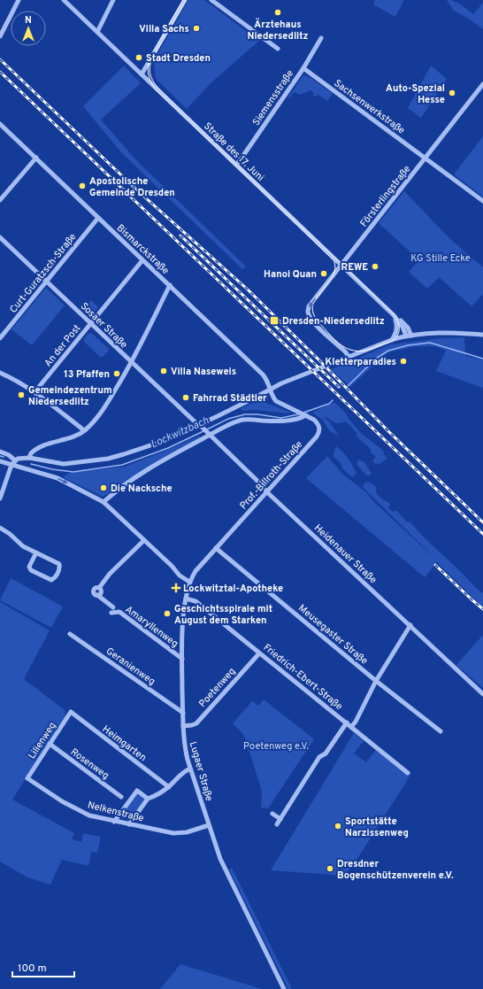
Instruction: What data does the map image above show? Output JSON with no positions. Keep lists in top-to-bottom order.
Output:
{
  "streets": {
    "street": [
      "Siemensstraße",
      "Sachsenwerkstraße",
      "Straße des 17. Juni",
      "Försterlingstraße",
      "Bismarckstraße",
      "Curt-Guratzsch-Straße",
      "Sosaer Straße",
      "An der Post",
      "Prof.-Billroth-Straße",
      "Heidenauer Straße",
      "Amaryllenweg",
      "Meusegaster Straße",
      "Geranienweg",
      "Friedrich-Ebert-Straße",
      "Poetenweg",
      "Lilienweg",
      "Heimgarten",
      "Rosenweg",
      "Lugaer Straße",
      "Nelkenstraße"
    ]
  },
  "crossings": [
    ["Siemensstraße", "Sachsenwerkstraße"],
    ["Siemensstraße", "Straße des 17. Juni"],
    ["Sachsenwerkstraße", "Försterlingstraße"],
    ["Straße des 17. Juni", "Försterlingstraße"],
    ["Bismarckstraße", "Curt-Guratzsch-Straße"],
    ["Bismarckstraße", "An der Post"],
    ["Bismarckstraße", "Prof.-Billroth-Straße"],
    ["Curt-Guratzsch-Straße", "Sosaer Straße"],
    ["Sosaer Straße", "An der Post"],
    ["Sosaer Straße", "Heidenauer Straße"],
    ["Prof.-Billroth-Straße", "Heidenauer Straße"],
    ["Prof.-Billroth-Straße", "Meusegaster Straße"],
    ["Prof.-Billroth-Straße", "Lugaer Straße"],
    ["Amaryllenweg", "Lugaer Straße"],
    ["Geranienweg", "Lugaer Straße"],
    ["Friedrich-Ebert-Straße", "Poetenweg"],
    ["Friedrich-Ebert-Straße", "Lugaer Straße"],
    ["Poetenweg", "Lugaer Straße"],
    ["Lilienweg", "Heimgarten"],
    ["Lilienweg", "Rosenweg"],
    ["Lilienweg", "Nelkenstraße"],
    ["Lugaer Straße", "Nelkenstraße"]
  ],
  "water": ["Lockwitzbach"],
  "parks": ["KG Stille Ecke", "Poetenweg e.V."],
  "places": {
    "other": [
      "Ärztehaus Niedersedlitz",
      "Villa Sachs",
      "Stadt Dresden",
      "Auto-Spezial Hesse",
      "Apostolische Gemeinde Dresden",
      "REWE",
      "Hanoi Quan",
      "Kletterparadies",
      "Villa Naseweis",
      "13 Pfaffen",
      "Gemeindezentrum Niedersedlitz",
      "Fahrrad Städtler",
      "Die Nacksche",
      "Geschichtsspirale mit August dem Starken",
      "Sportstätte Narzissenweg",
      "Dresdner Bogenschützenverein e.V."
    ],
    "transit": ["Dresden-Niedersedlitz"],
    "health": ["Lockwitztal-Apotheke"]
  },
  "scale_bar": "100 m",
  "north": "top"
}
